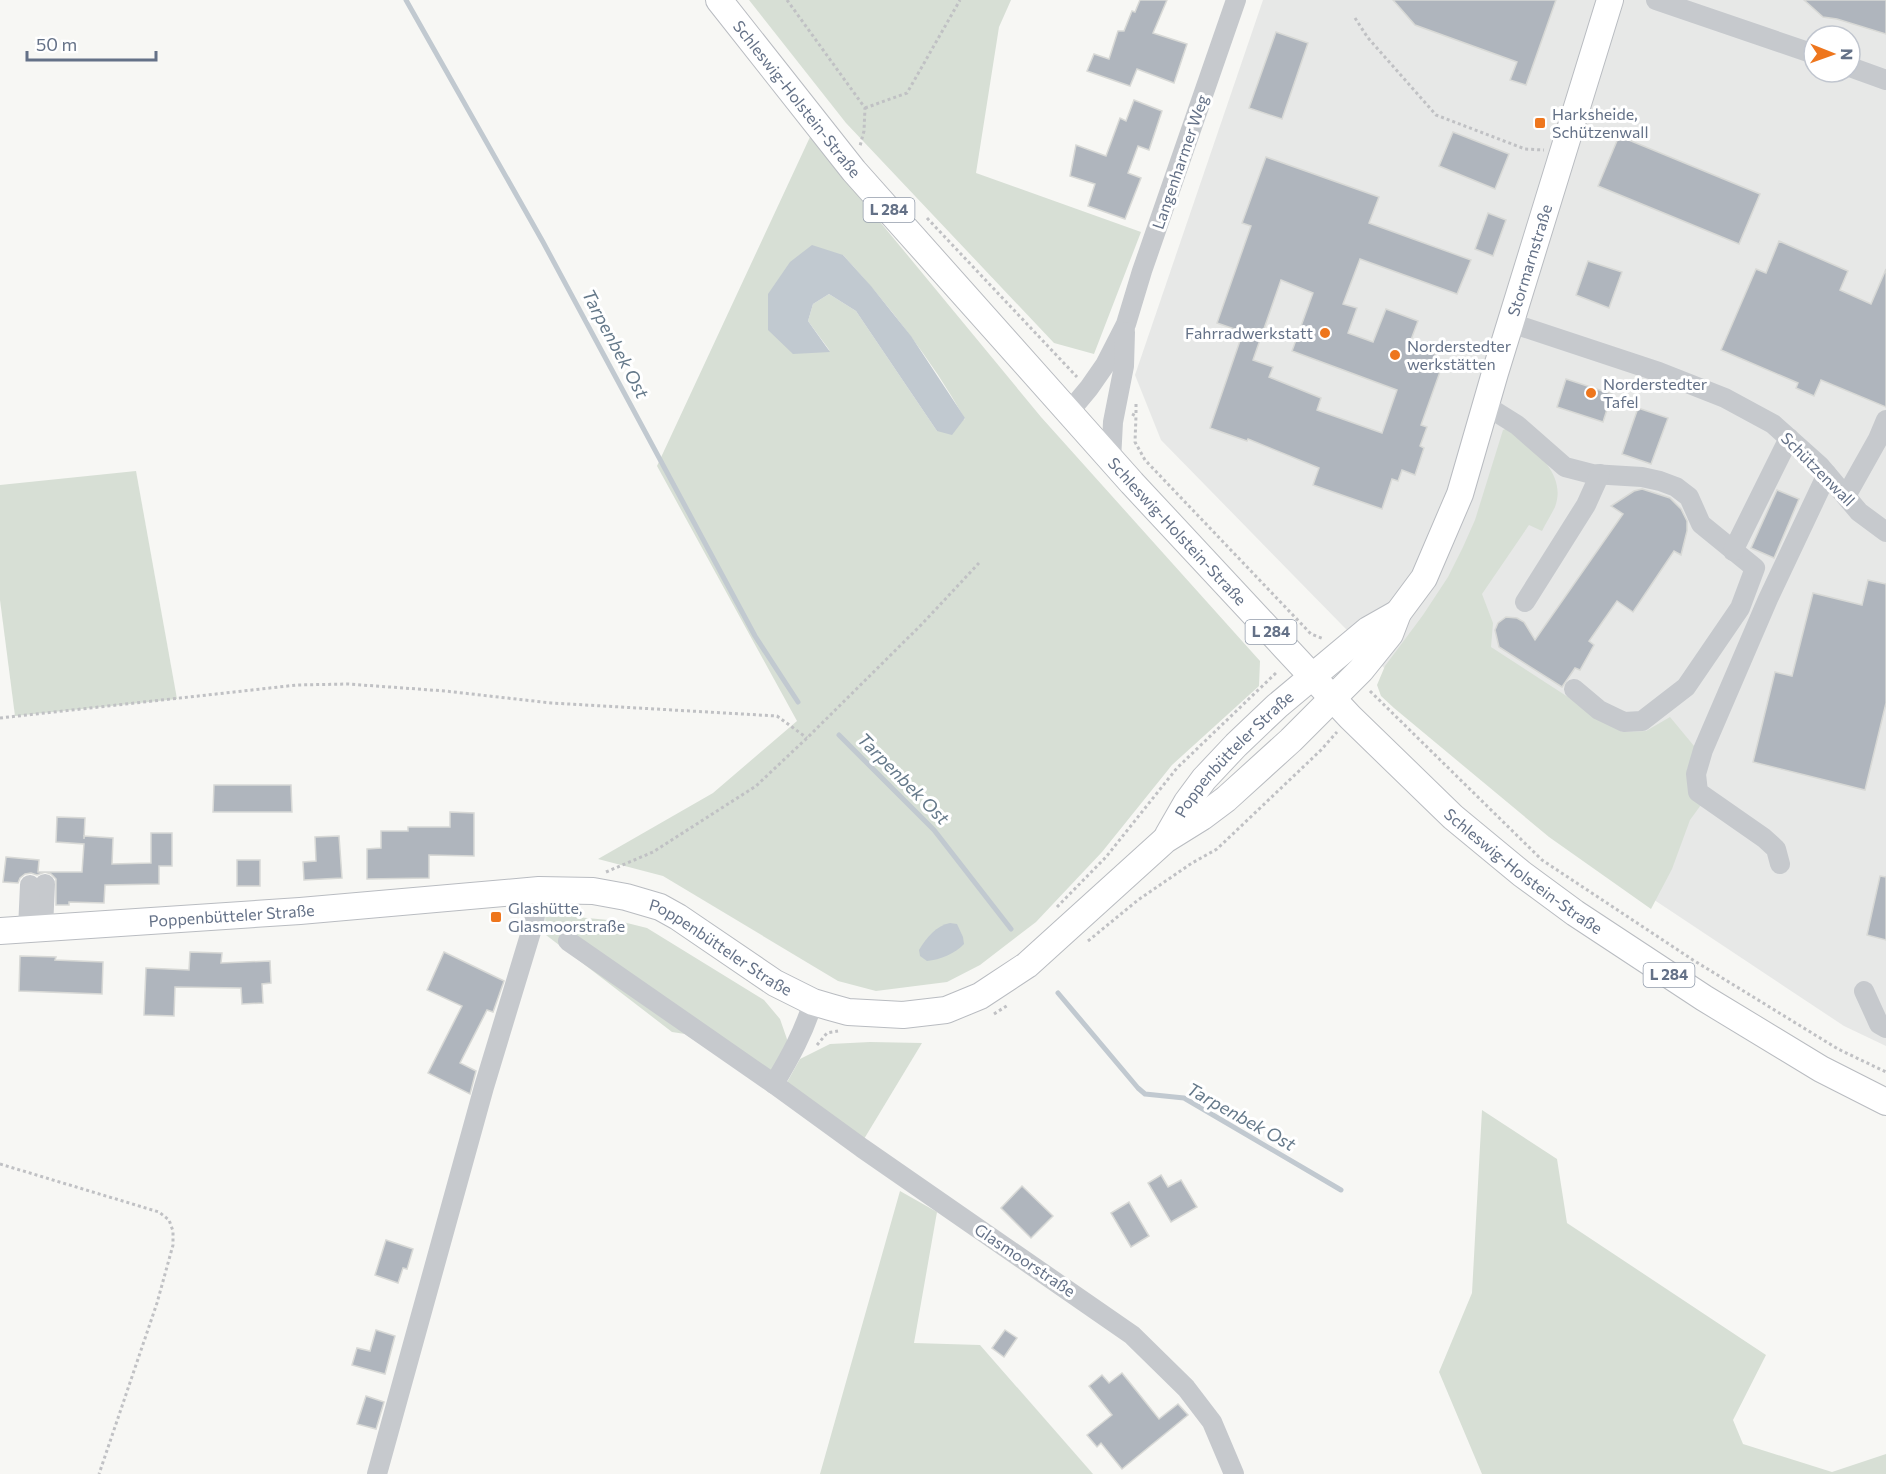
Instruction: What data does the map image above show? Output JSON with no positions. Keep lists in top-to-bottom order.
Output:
{
  "streets": {
    "main road": [
      "Schleswig-Holstein-Straße",
      "L 284",
      "Stormarnstraße",
      "Poppenbütteler Straße"
    ],
    "street": ["Langenharmer Weg", "Schützenwall", "Glasmoorstraße"]
  },
  "crossings": [
    ["Schleswig-Holstein-Straße", "Langenharmer Weg"],
    ["Schleswig-Holstein-Straße", "Stormarnstraße"],
    ["Schleswig-Holstein-Straße", "Poppenbütteler Straße"],
    ["Stormarnstraße", "Schützenwall"],
    ["Stormarnstraße", "Poppenbütteler Straße"]
  ],
  "water": ["Tarpenbek Ost"],
  "places": {
    "transit": ["Harksheide, Schützenwall", "Glashütte, Glasmoorstraße"],
    "other": ["Fahrradwerkstatt", "Norderstedter werkstätten", "Norderstedter Tafel"]
  },
  "scale_bar": "50 m",
  "north": "right"
}
